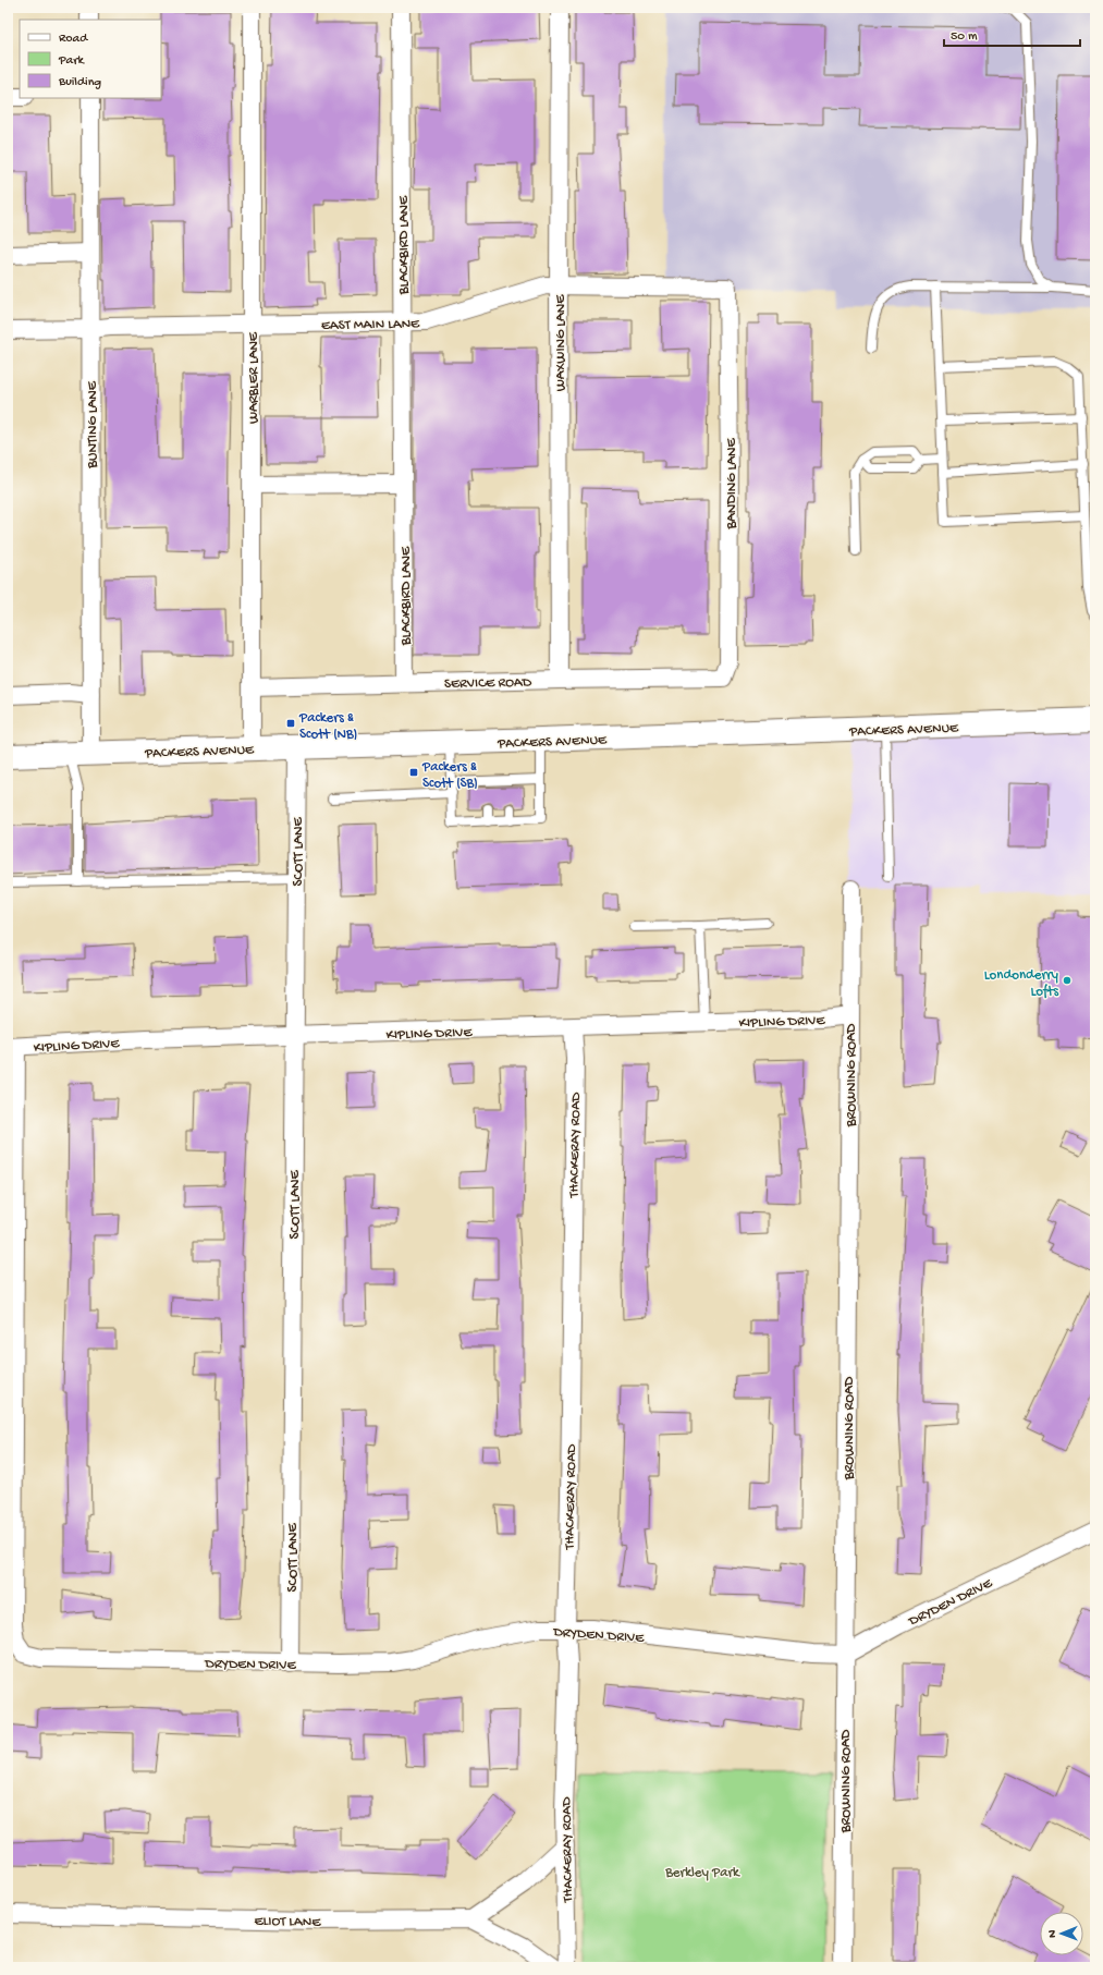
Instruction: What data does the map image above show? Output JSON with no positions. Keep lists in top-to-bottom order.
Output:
{
  "streets": {
    "main road": ["PACKERS AVENUE"],
    "street": [
      "BLACKBIRD LANE",
      "EAST MAIN LANE",
      "WAXWING LANE",
      "WARBLER LANE",
      "BUNTING LANE",
      "BANDING LANE",
      "SERVICE ROAD",
      "SCOTT LANE",
      "KIPLING DRIVE",
      "BROWNING ROAD",
      "THACKERAY ROAD",
      "DRYDEN DRIVE",
      "ELIOT LANE"
    ]
  },
  "crossings": [
    ["BLACKBIRD LANE", "EAST MAIN LANE"],
    ["BLACKBIRD LANE", "SERVICE ROAD"],
    ["EAST MAIN LANE", "WAXWING LANE"],
    ["EAST MAIN LANE", "WARBLER LANE"],
    ["EAST MAIN LANE", "BUNTING LANE"],
    ["EAST MAIN LANE", "BANDING LANE"],
    ["WAXWING LANE", "SERVICE ROAD"],
    ["WARBLER LANE", "SERVICE ROAD"],
    ["WARBLER LANE", "PACKERS AVENUE"],
    ["BUNTING LANE", "PACKERS AVENUE"],
    ["BANDING LANE", "SERVICE ROAD"],
    ["PACKERS AVENUE", "SCOTT LANE"],
    ["SCOTT LANE", "KIPLING DRIVE"],
    ["SCOTT LANE", "DRYDEN DRIVE"],
    ["KIPLING DRIVE", "BROWNING ROAD"],
    ["KIPLING DRIVE", "THACKERAY ROAD"],
    ["KIPLING DRIVE", "DRYDEN DRIVE"],
    ["BROWNING ROAD", "DRYDEN DRIVE"],
    ["THACKERAY ROAD", "DRYDEN DRIVE"]
  ],
  "parks": ["Berkley Park"],
  "places": {
    "transit": ["Packers & Scott (NB)", "Packers & Scott (SB)"],
    "other": ["Londonderry Lofts"]
  },
  "legend": ["Road", "Park", "Building"],
  "scale_bar": "50 m",
  "north": "left"
}
